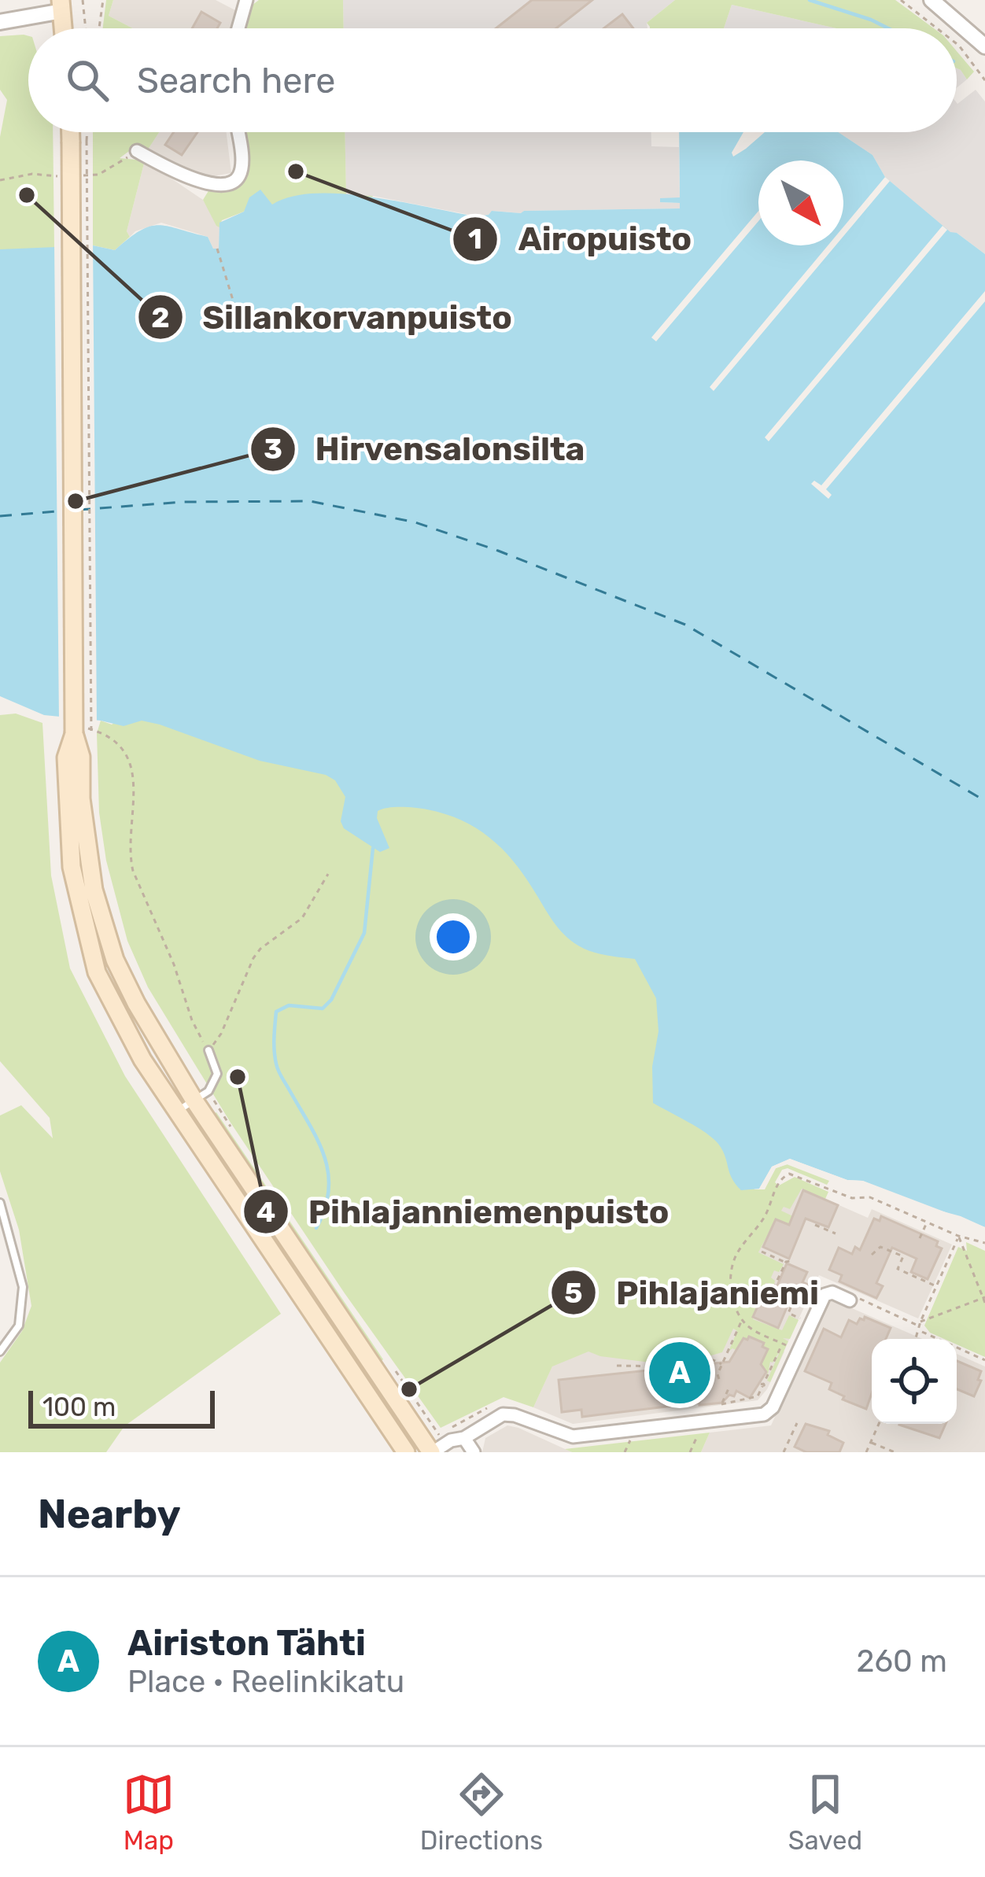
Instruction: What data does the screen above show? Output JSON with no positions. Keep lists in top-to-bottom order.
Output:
{
  "places": [
    "Airopuisto",
    "Sillankorvanpuisto",
    "Hirvensalonsilta",
    "Pihlajanniemenpuisto",
    "Pihlajaniemi"
  ],
  "scale_bar": "100 m",
  "north": "bottom right",
  "page": {
    "search": "Search here",
    "pins": "A",
    "scale": "100 m",
    "heading": "Nearby",
    "list": [
      {
        "mark": "A",
        "name": "Airiston Tähti",
        "note": "Place · Reelinkikatu",
        "value": "260 m"
      }
    ],
    "nav": ["Map", "Directions", "Saved"]
  }
}
